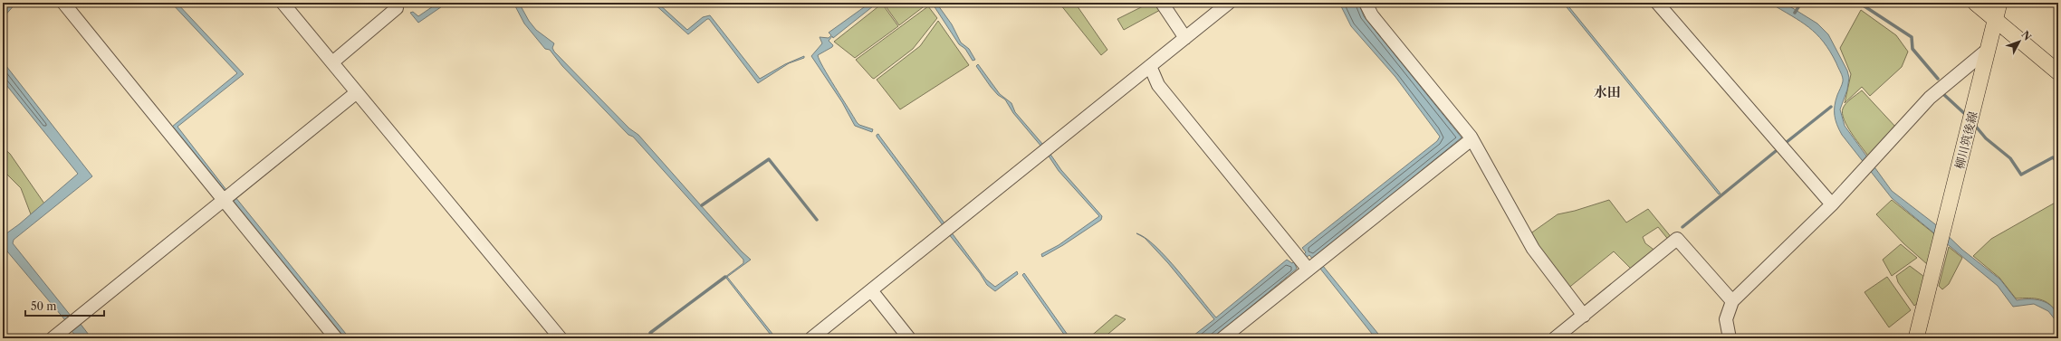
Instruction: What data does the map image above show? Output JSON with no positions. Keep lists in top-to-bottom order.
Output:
{
  "streets": {
    "main road": ["柳川筑後線"]
  },
  "districts": ["水田"],
  "scale_bar": "50 m",
  "north": "top right"
}
